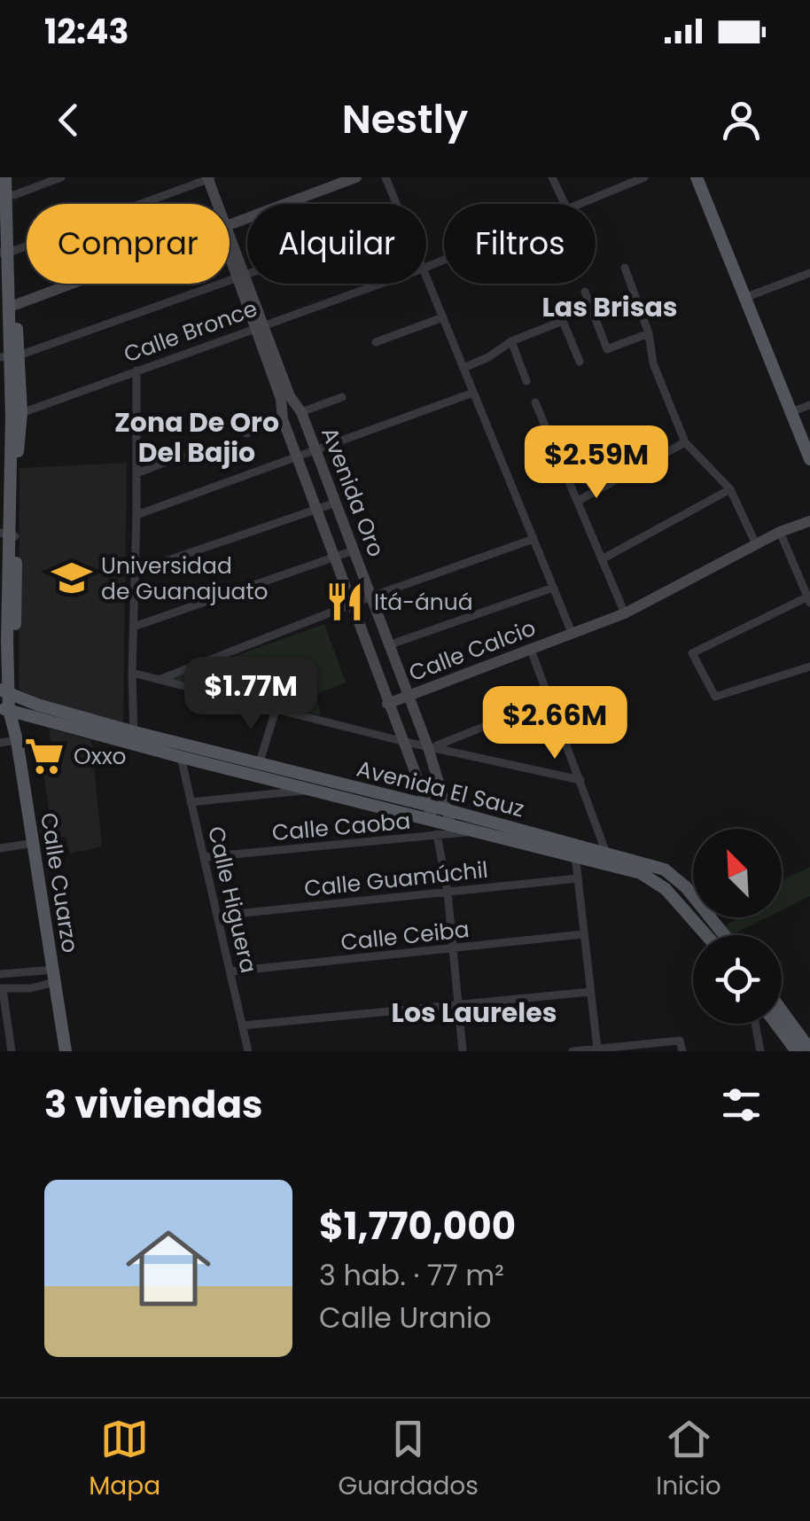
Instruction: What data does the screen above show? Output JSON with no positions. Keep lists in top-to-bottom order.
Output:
{
  "streets": {
    "main road": [
      "Avenida Oro",
      "Calle Calcio",
      "Avenida El Sauz",
      "Calle Cuarzo"
    ],
    "street": [
      "Calle Bronce",
      "Calle Caoba",
      "Calle Guamúchil",
      "Calle Higuera",
      "Calle Ceiba"
    ]
  },
  "crossings": [
    ["Calle Bronce", "Avenida Oro"],
    ["Avenida Oro", "Calle Calcio"],
    ["Avenida Oro", "Avenida El Sauz"],
    ["Avenida El Sauz", "Calle Caoba"],
    ["Avenida El Sauz", "Calle Cuarzo"],
    ["Avenida El Sauz", "Calle Higuera"],
    ["Calle Caoba", "Calle Higuera"],
    ["Calle Guamúchil", "Calle Higuera"],
    ["Calle Higuera", "Calle Ceiba"]
  ],
  "districts": ["Las Brisas", "Zona De Oro Del Bajio", "Los Laureles"],
  "places": {
    "school or university": ["Universidad de Guanajuato"],
    "restaurant": ["Itá-ánuá"],
    "supermarket": ["Oxxo"]
  },
  "north": "top left",
  "page": {
    "status": "12:43",
    "header": "Nestly",
    "chip": ["Comprar", "Alquilar", "Filtros"],
    "price": ["$2.59M", "$1.77M", "$2.66M"],
    "heading": "3 viviendas",
    "list": [
      {
        "name": "$1,770,000",
        "note": "3 hab. · 77 m² · Calle Uranio"
      }
    ],
    "tabs": ["Mapa", "Guardados", "Inicio"]
  }
}
